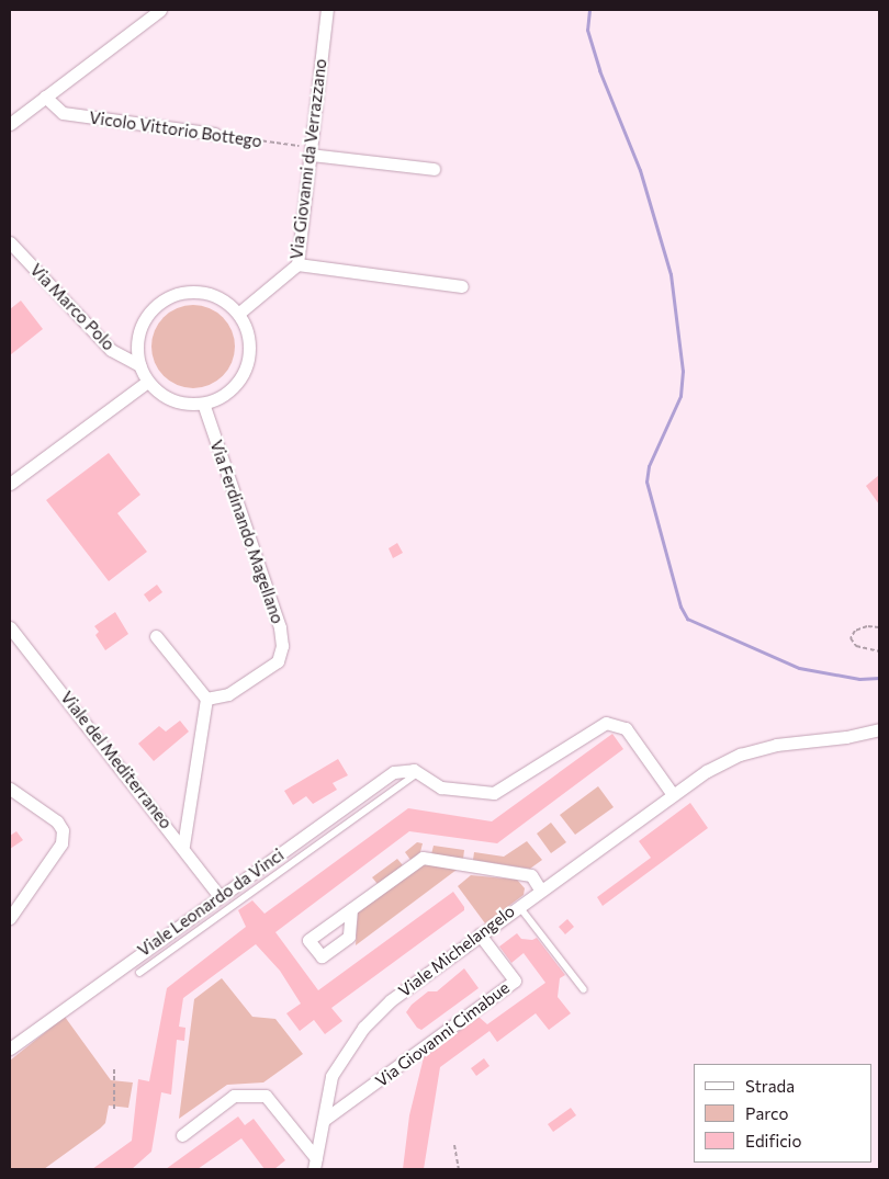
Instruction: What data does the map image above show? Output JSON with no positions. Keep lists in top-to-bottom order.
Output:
{
  "streets": {
    "street": [
      "Vicolo Vittorio Bottego",
      "Via Giovanni da Verrazzano",
      "Via Marco Polo",
      "Via Ferdinando Magellano",
      "Viale del Mediterraneo",
      "Viale Leonardo da Vinci",
      "Viale Michelangelo",
      "Via Giovanni Cimabue"
    ]
  },
  "crossings": [
    ["Vicolo Vittorio Bottego", "Via Giovanni da Verrazzano"],
    ["Via Giovanni da Verrazzano", "Via Marco Polo"],
    ["Via Giovanni da Verrazzano", "Via Ferdinando Magellano"],
    ["Via Marco Polo", "Via Ferdinando Magellano"],
    ["Viale del Mediterraneo", "Viale Leonardo da Vinci"],
    ["Viale Michelangelo", "Via Giovanni Cimabue"]
  ],
  "legend": ["Strada", "Parco", "Edificio"]
}
